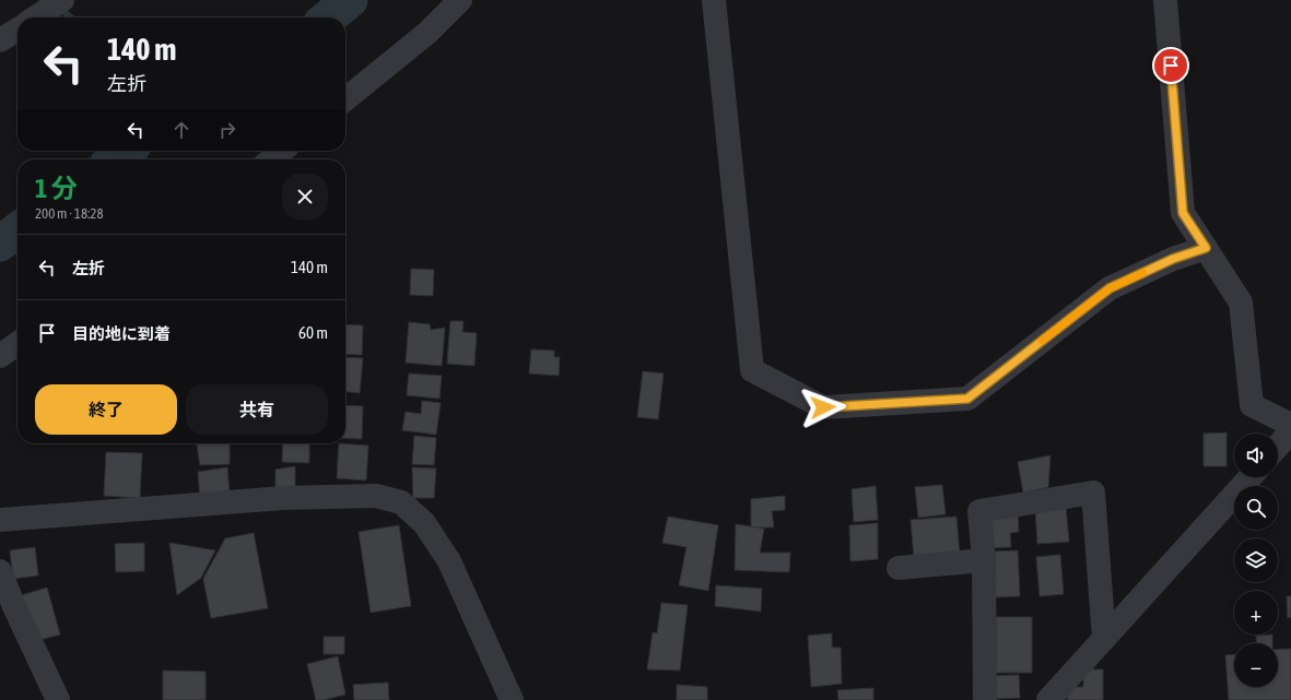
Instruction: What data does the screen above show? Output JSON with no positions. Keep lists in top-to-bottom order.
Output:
{
  "page": {
    "turn": ["140 m", "左折"],
    "heading": ["1 分", "200 m · 18:28"],
    "list": [
      {
        "name": "左折",
        "value": "140 m"
      },
      {
        "name": "目的地に到着",
        "value": "60 m"
      }
    ],
    "buttons": ["終了", "共有"],
    "map_buttons": ["+", "−"]
  }
}
